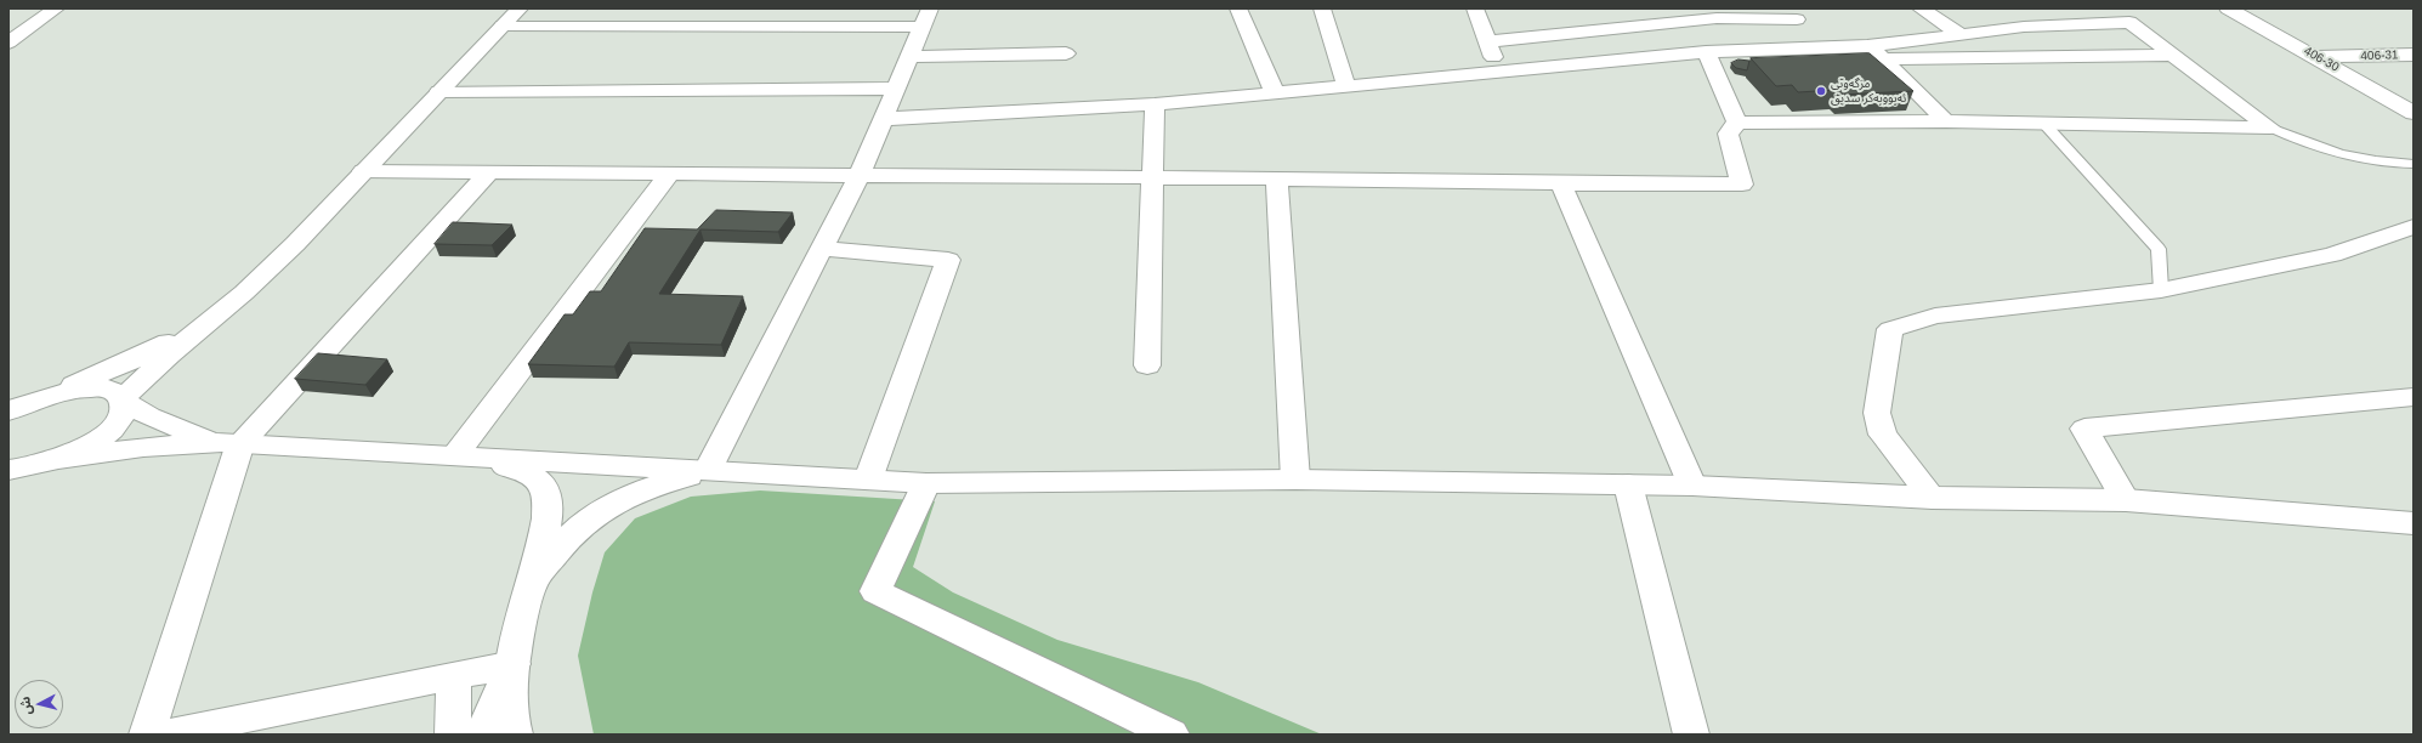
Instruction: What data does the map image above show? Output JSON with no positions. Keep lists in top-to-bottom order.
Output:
{
  "streets": {
    "main road": ["406-31", "406-30"]
  },
  "crossings": [
    ["406-31", "406-30"]
  ],
  "places": ["مزگەوتی ئەبووبەکر سدیق"],
  "north": "left"
}
